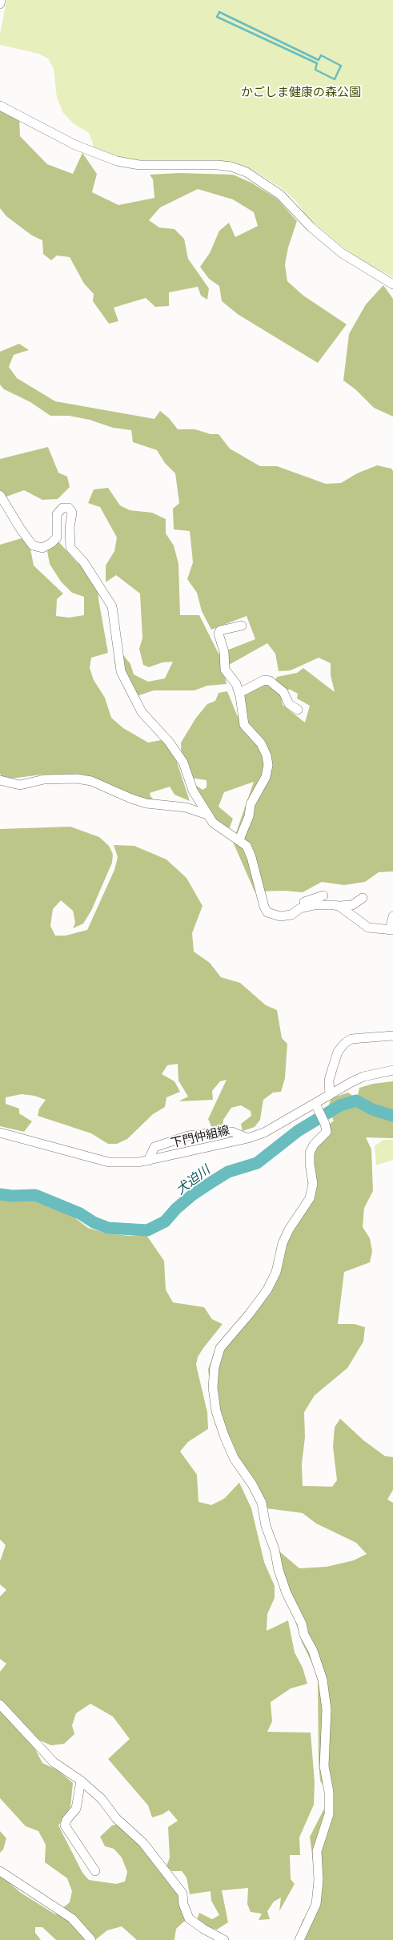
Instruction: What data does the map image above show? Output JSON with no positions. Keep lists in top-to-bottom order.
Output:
{
  "streets": {
    "street": ["下門仲組線"]
  },
  "water": ["犬迫川"],
  "parks": ["かごしま健康の森公園"]
}
